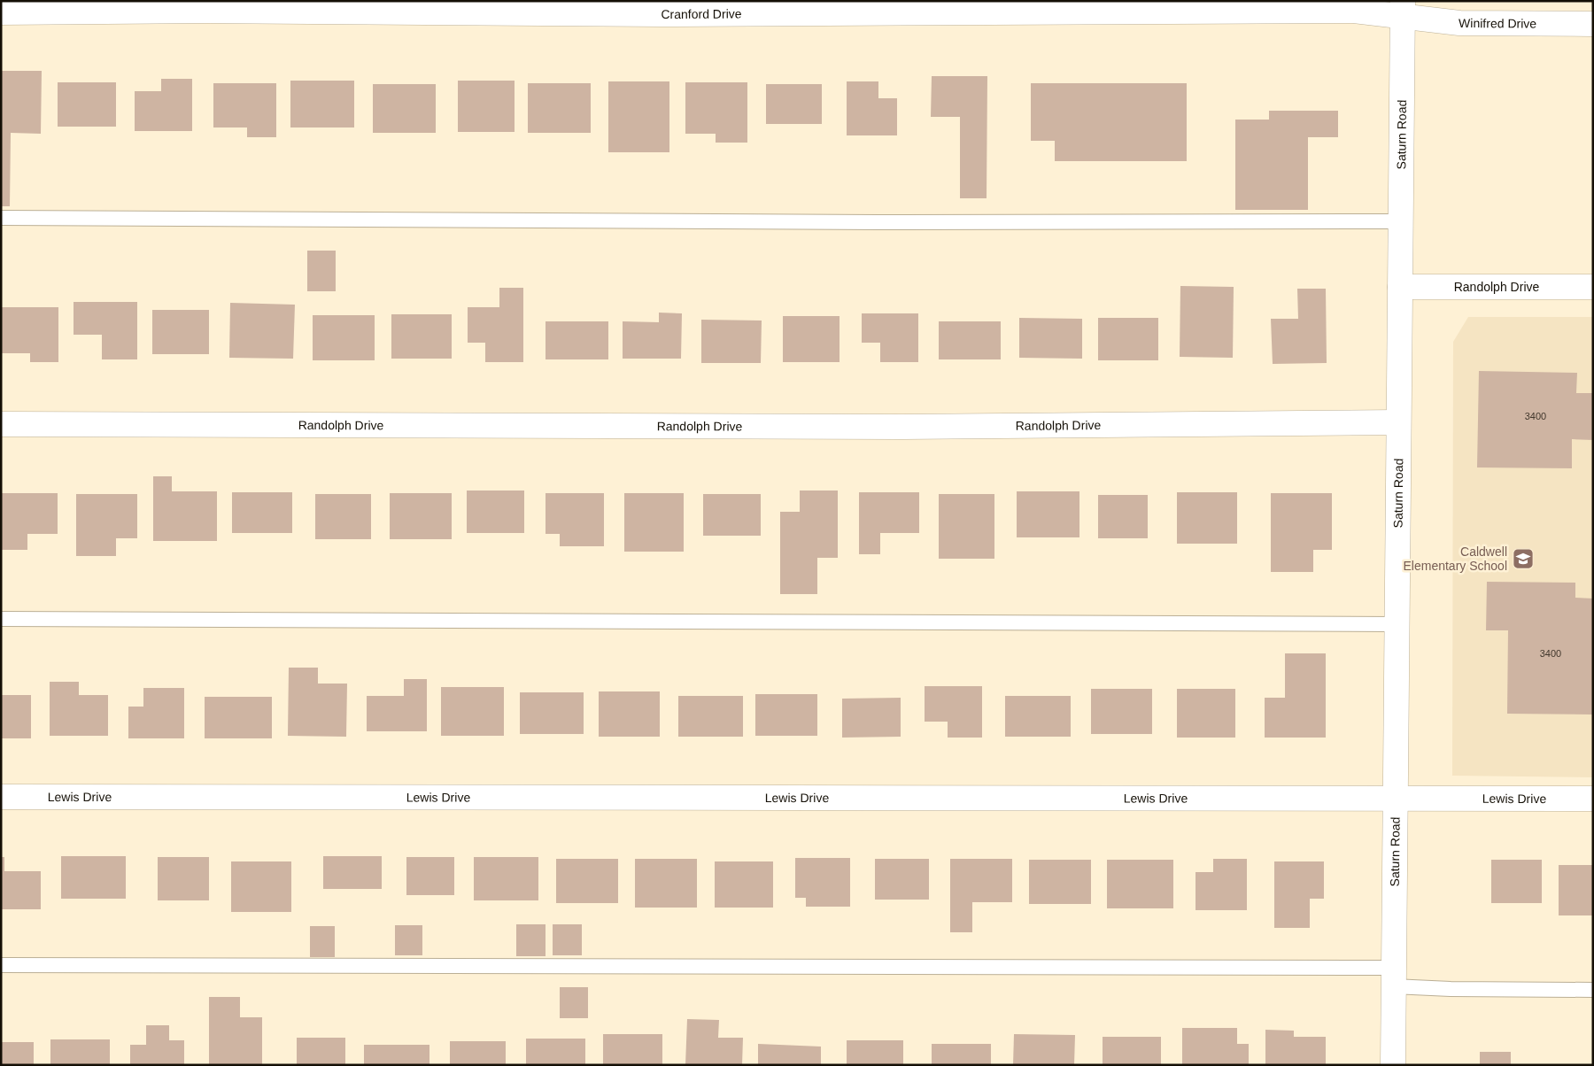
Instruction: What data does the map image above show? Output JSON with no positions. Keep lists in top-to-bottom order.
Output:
{
  "streets": {
    "street": [
      "Cranford Drive",
      "Winifred Drive",
      "Saturn Road",
      "Randolph Drive",
      "Lewis Drive"
    ]
  },
  "crossings": [
    ["Cranford Drive", "Winifred Drive"],
    ["Cranford Drive", "Saturn Road"],
    ["Winifred Drive", "Saturn Road"],
    ["Saturn Road", "Randolph Drive"],
    ["Saturn Road", "Lewis Drive"]
  ],
  "places": {
    "school or university": ["Caldwell Elementary School"]
  },
  "house_numbers": ["3400", "3400"]
}
